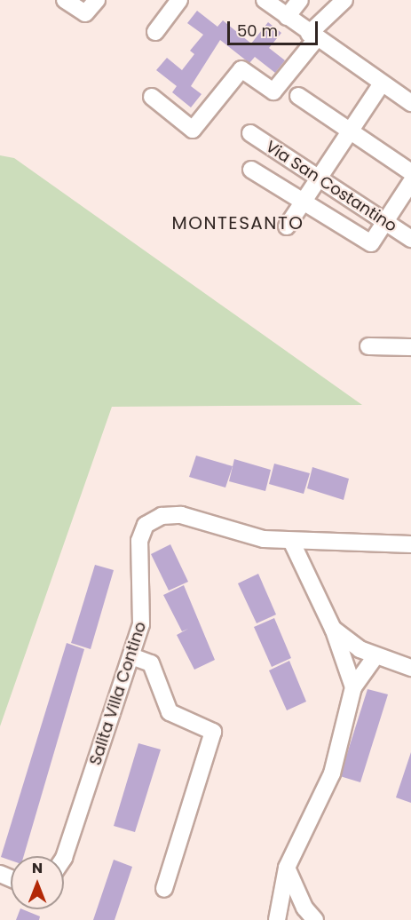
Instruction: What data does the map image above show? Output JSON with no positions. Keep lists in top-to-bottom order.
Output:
{
  "streets": {
    "street": ["Via San Costantino", "Salita Villa Contino"]
  },
  "districts": ["MONTESANTO"],
  "scale_bar": "50 m",
  "north": "top"
}
